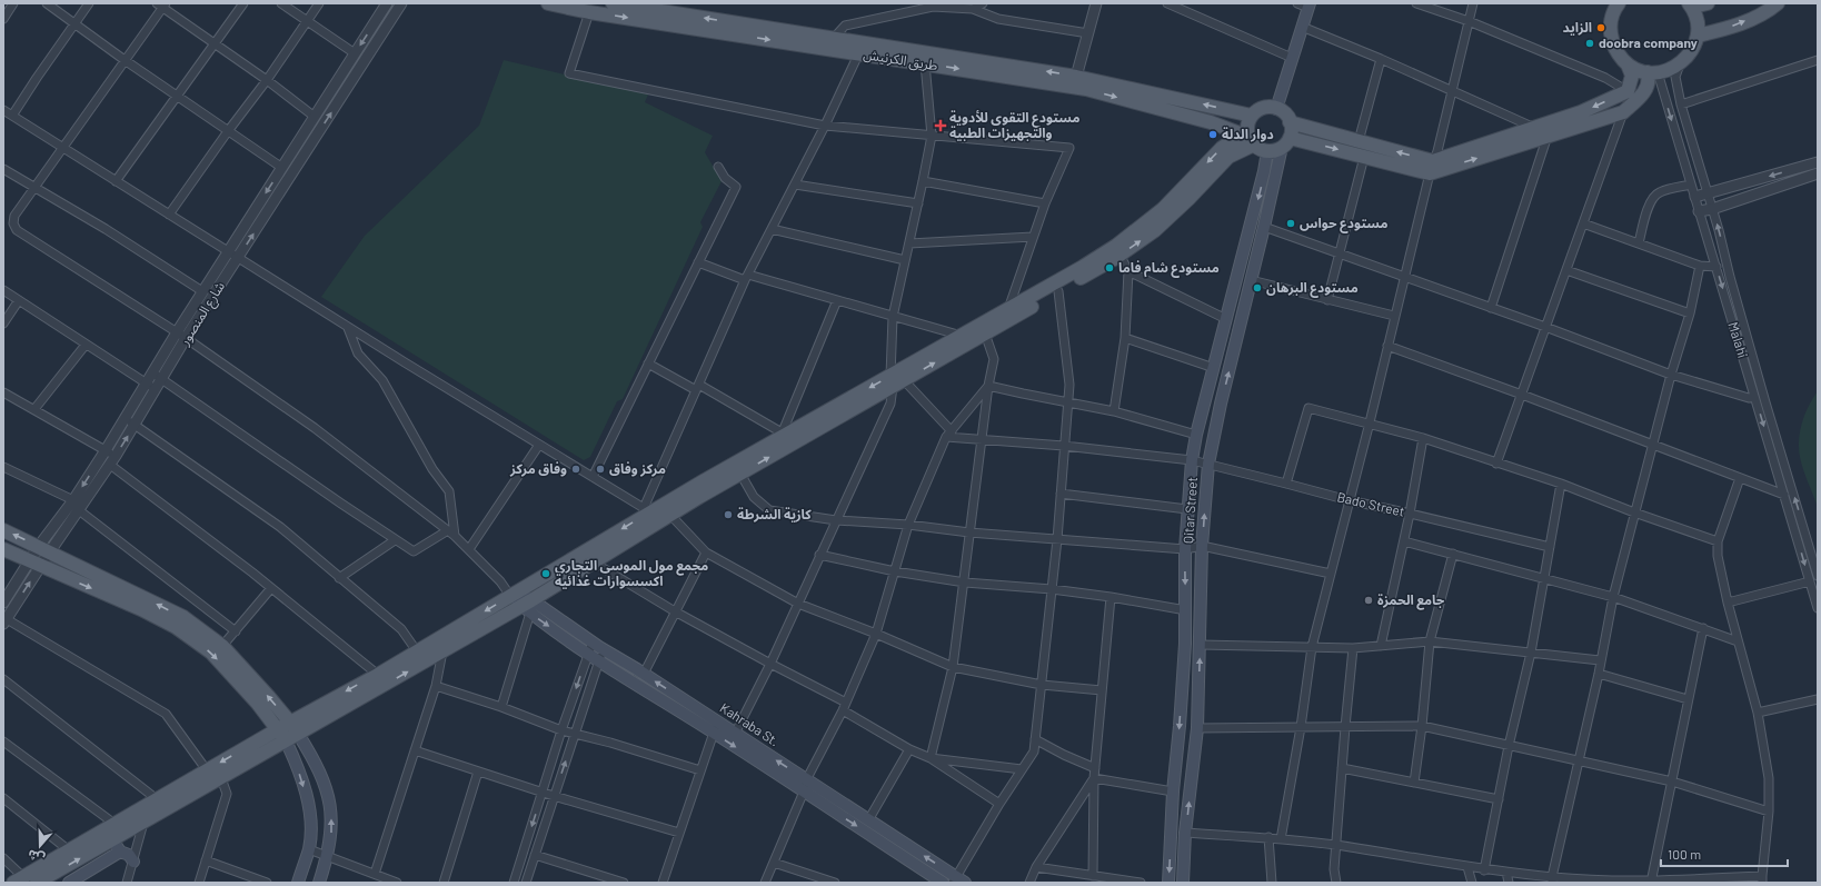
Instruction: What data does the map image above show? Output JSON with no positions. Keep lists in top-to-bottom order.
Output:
{
  "streets": {
    "main road": ["طريق الكرنيش", "Qitar Street", "Kahraba St."],
    "street": ["شارع المنصور", "Malahi", "Bado Street"]
  },
  "crossings": [
    ["طريق الكرنيش", "Qitar Street"],
    ["Bado Street", "Qitar Street"]
  ],
  "places": {
    "other": [
      "الزايد",
      "doobra company",
      "دوار الدلة",
      "مستودع حواس",
      "مستودع شام فاما",
      "مستودع البرهان",
      "وفاق مركز",
      "مركز وفاق",
      "كازية الشرطة",
      "مجمع مول الموسى التجاري اكسسوارات غذائية",
      "جامع الحمزة"
    ],
    "health": ["مستودع التقوى للأدوية والتجهيزات الطبية"]
  },
  "scale_bar": "100 m",
  "north": "bottom"
}
